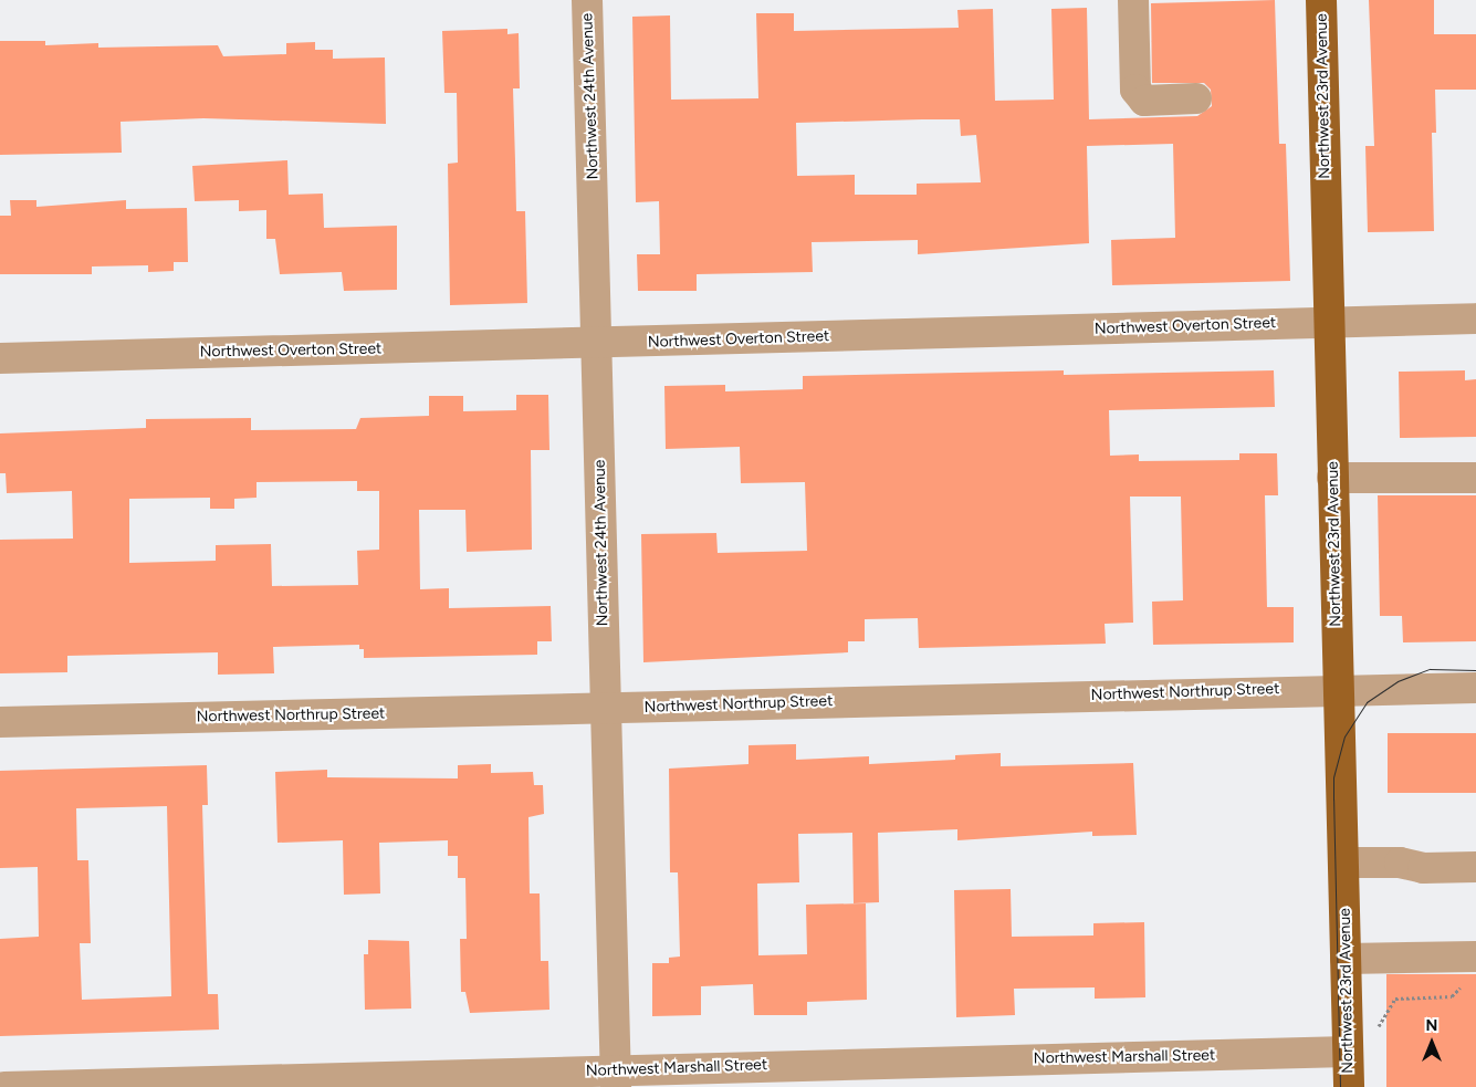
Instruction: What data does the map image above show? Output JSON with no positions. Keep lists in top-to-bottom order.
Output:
{
  "streets": {
    "main road": ["Northwest 23rd Avenue"],
    "street": [
      "Northwest 24th Avenue",
      "Northwest Overton Street",
      "Northwest Northrup Street",
      "Northwest Marshall Street"
    ]
  },
  "crossings": [
    ["Northwest 24th Avenue", "Northwest Overton Street"],
    ["Northwest 24th Avenue", "Northwest Northrup Street"],
    ["Northwest 24th Avenue", "Northwest Marshall Street"],
    ["Northwest 23rd Avenue", "Northwest Overton Street"],
    ["Northwest 23rd Avenue", "Northwest Northrup Street"],
    ["Northwest 23rd Avenue", "Northwest Marshall Street"]
  ],
  "north": "top"
}
